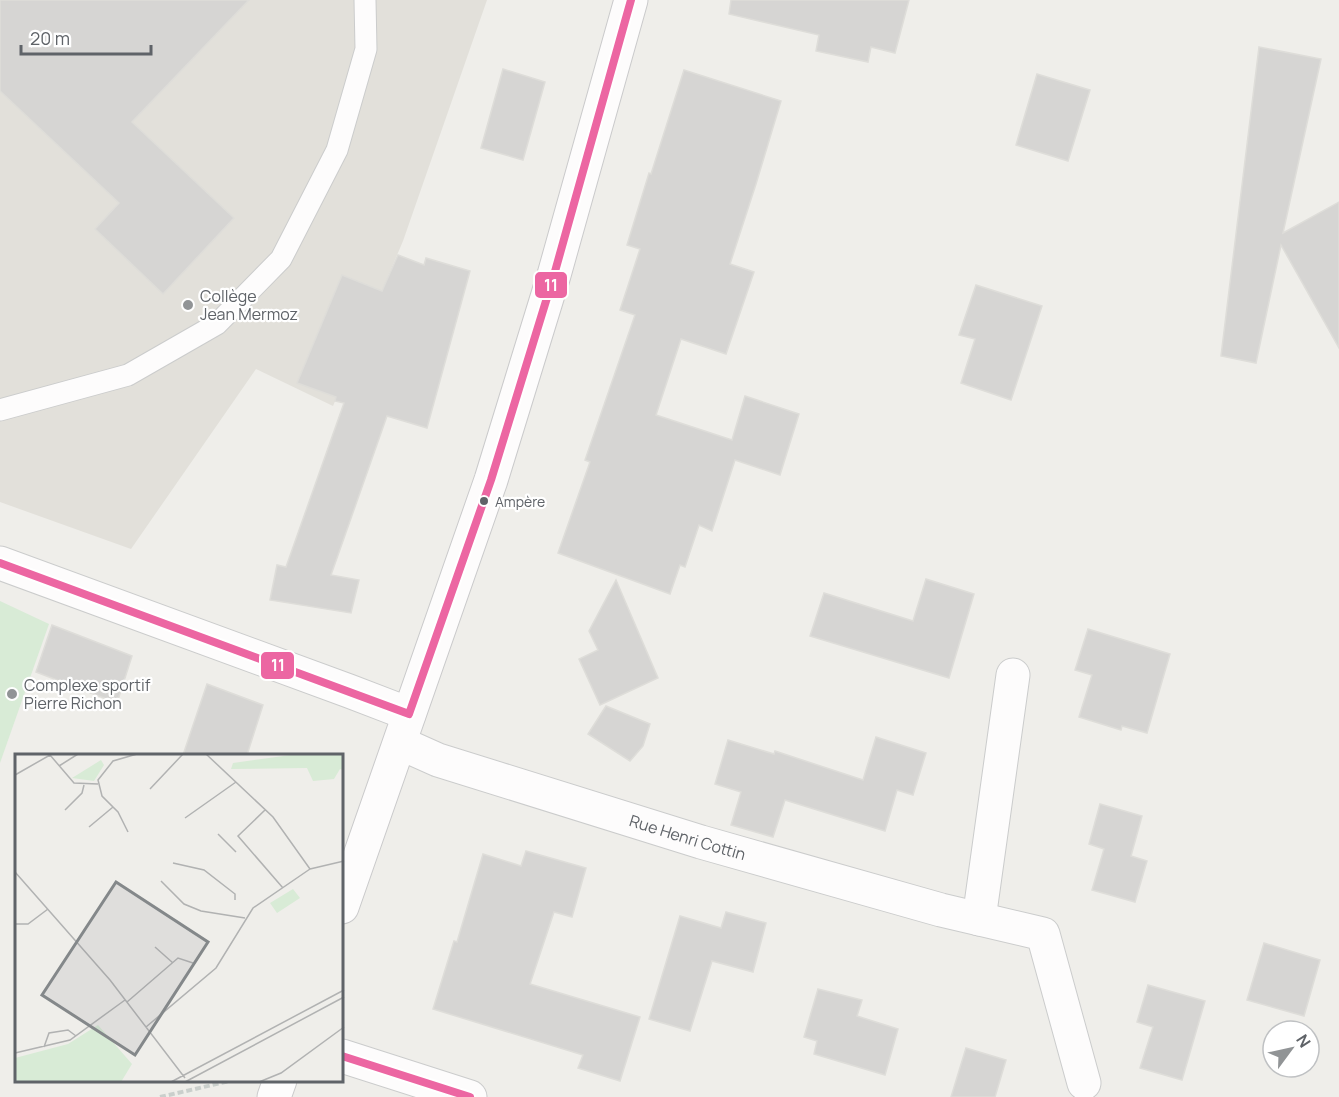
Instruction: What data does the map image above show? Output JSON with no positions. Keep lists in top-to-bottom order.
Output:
{
  "streets": {
    "street": ["Rue Henri Cottin"]
  },
  "places": ["Collège Jean Mermoz", "Ampère", "Complexe sportif Pierre Richon"],
  "lines": ["transit line 11"],
  "scale_bar": "20 m",
  "north": "top right"
}
